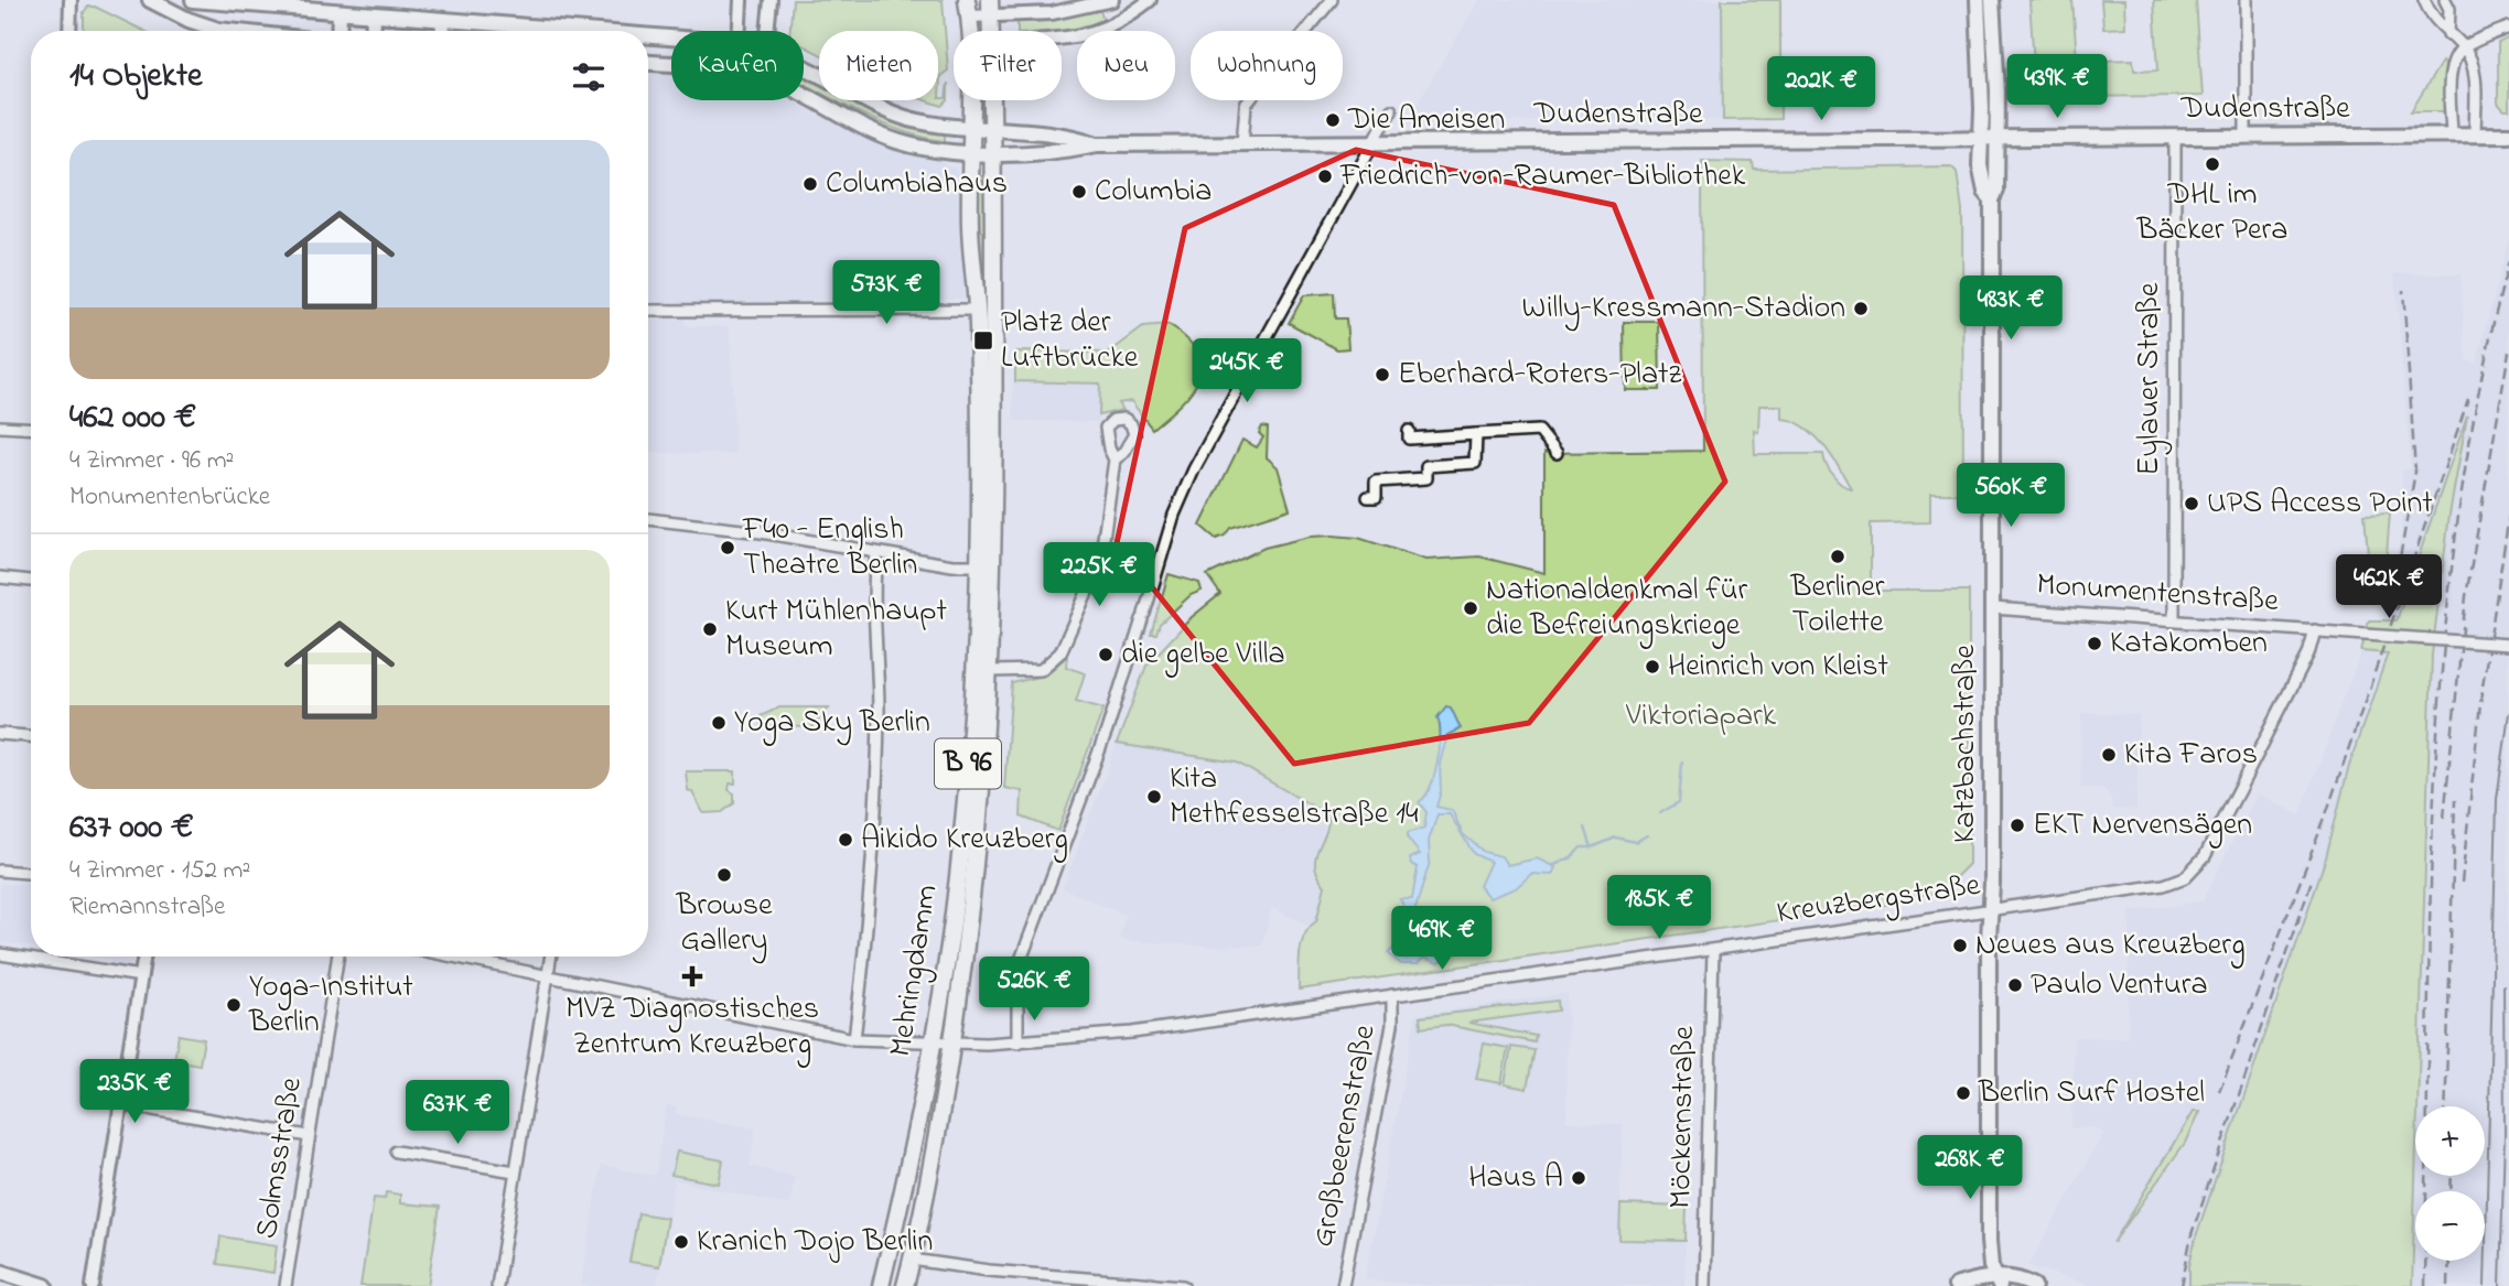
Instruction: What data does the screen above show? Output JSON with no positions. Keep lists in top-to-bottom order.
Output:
{
  "streets": {
    "main road": [
      "Dudenstraße",
      "Katzbachstraße",
      "B 96",
      "Mehringdamm"
    ],
    "street": [
      "Eylauer Straße",
      "Monumentenstraße",
      "Kreuzbergstraße",
      "Möckernstraße",
      "Großbeerenstraße",
      "Solmsstraße"
    ]
  },
  "crossings": [
    ["Dudenstraße", "Eylauer Straße"],
    ["Dudenstraße", "Katzbachstraße"],
    ["Dudenstraße", "B 96"],
    ["Dudenstraße", "Mehringdamm"],
    ["Eylauer Straße", "Monumentenstraße"],
    ["Monumentenstraße", "Katzbachstraße"],
    ["Monumentenstraße", "Kreuzbergstraße"],
    ["Katzbachstraße", "Kreuzbergstraße"],
    ["B 96", "Mehringdamm"],
    ["Kreuzbergstraße", "Mehringdamm"],
    ["Kreuzbergstraße", "Möckernstraße"],
    ["Kreuzbergstraße", "Großbeerenstraße"]
  ],
  "parks": ["Viktoriapark"],
  "places": {
    "other": [
      "Die Ameisen",
      "DHL im Bäcker Pera",
      "Friedrich-von-Raumer-Bibliothek",
      "Columbiahaus",
      "Columbia",
      "Willy-Kressmann-Stadion",
      "Eberhard-Roters-Platz",
      "UPS Access Point",
      "F40 - English Theatre Berlin",
      "Berliner Toilette",
      "Nationaldenkmal für die Befreiungskriege",
      "Kurt Mühlenhaupt Museum",
      "Katakomben",
      "die gelbe Villa",
      "Heinrich von Kleist",
      "Yoga Sky Berlin",
      "Kita Faros",
      "Kita Methfesselstraße 14",
      "EKT Nervensägen",
      "Aikido Kreuzberg",
      "Browse Gallery",
      "Neues aus Kreuzberg",
      "Paulo Ventura",
      "Yoga-Institut Berlin",
      "Berlin Surf Hostel",
      "Haus A",
      "Kranich Dojo Berlin"
    ],
    "transit": ["Platz der Luftbrücke"],
    "health": ["MVZ Diagnostisches Zentrum Kreuzberg"]
  },
  "page": {
    "chip": [
      "Kaufen",
      "Mieten",
      "Filter",
      "Neu",
      "Wohnung"
    ],
    "heading": "14 Objekte",
    "price": [
      "439K €",
      "202K €",
      "573K €",
      "483K €",
      "245K €",
      "560K €",
      "225K €",
      "462K €",
      "185K €",
      "469K €",
      "526K €",
      "235K €",
      "637K €",
      "268K €"
    ],
    "list": [
      {
        "name": "462 000 €",
        "note": "4 Zimmer · 96 m² · Monumentenbrücke"
      },
      {
        "name": "637 000 €",
        "note": "4 Zimmer · 152 m² · Riemannstraße"
      }
    ],
    "map_buttons": ["+", "−"]
  }
}
